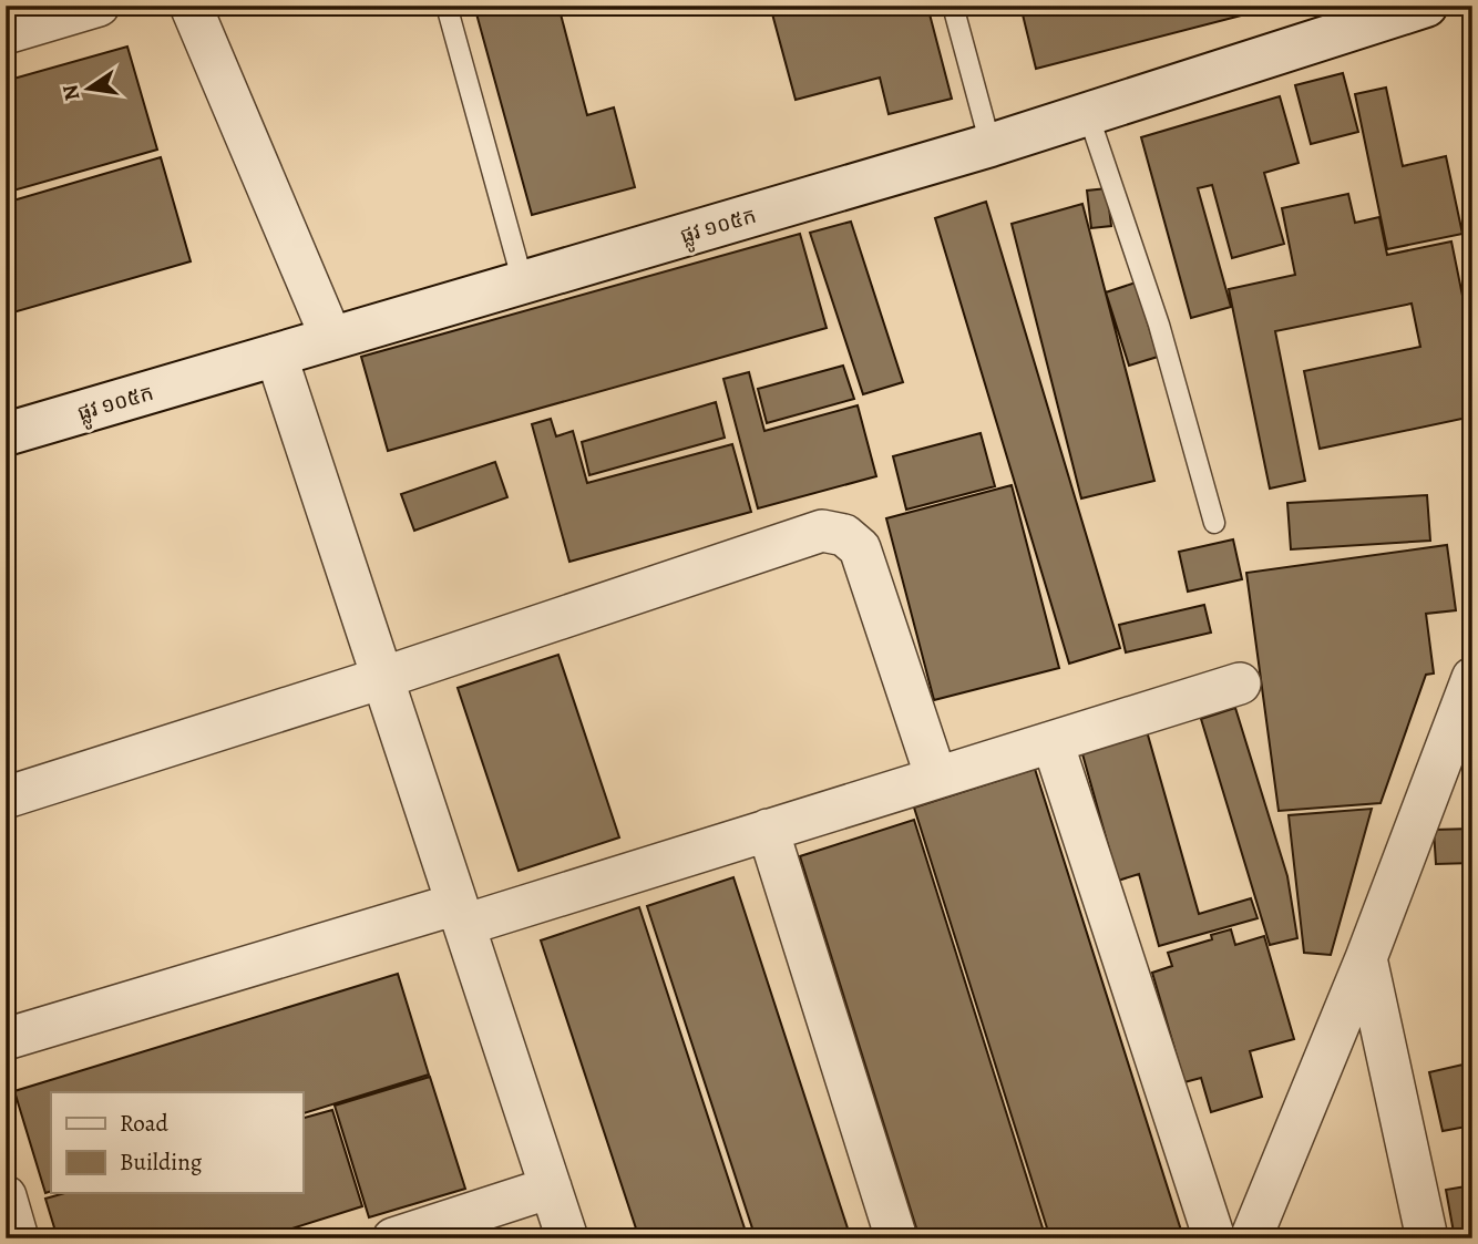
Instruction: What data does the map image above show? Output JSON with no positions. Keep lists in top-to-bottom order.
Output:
{
  "streets": {
    "main road": ["ផ្លូវ ១០៥ក"]
  },
  "legend": ["Road", "Building"],
  "north": "left"
}
